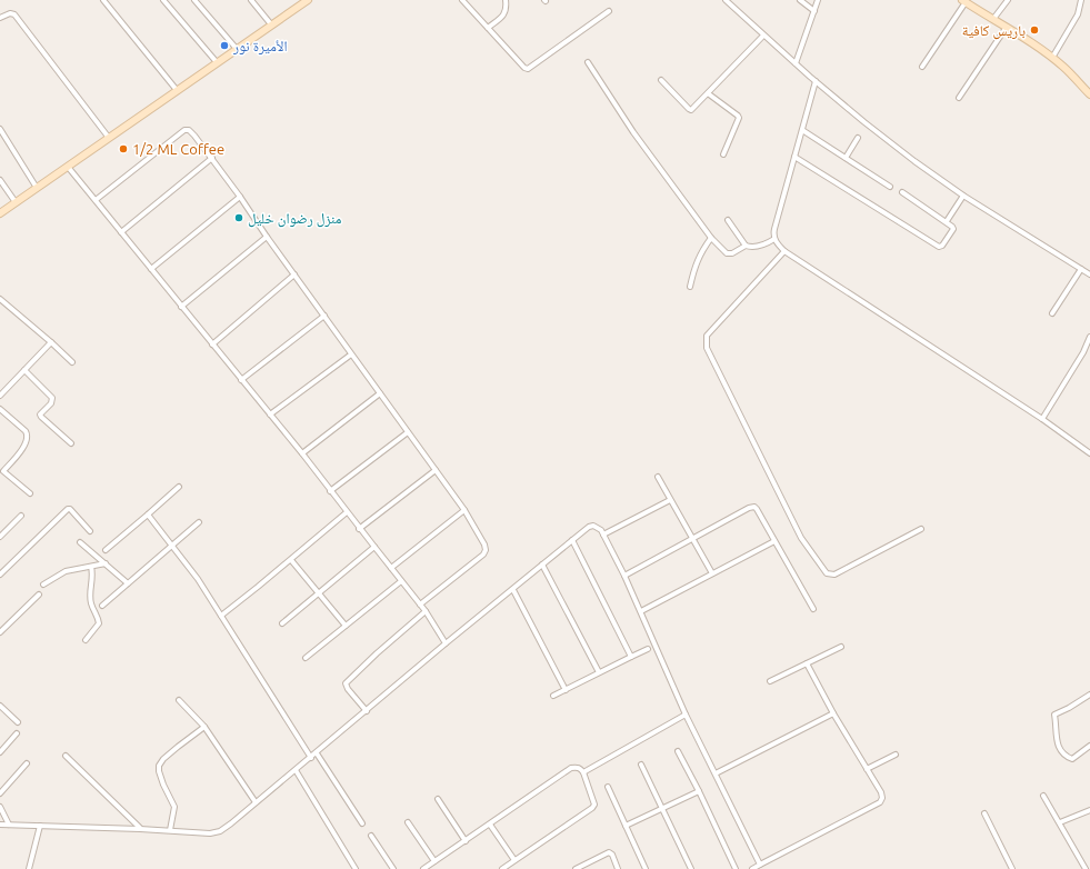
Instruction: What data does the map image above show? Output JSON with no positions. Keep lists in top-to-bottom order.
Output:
{
  "places": [
    "باريس كافية",
    "الأميرة نور",
    "1/2 ML Coffee",
    "منزل رضوان خليل"
  ]
}
